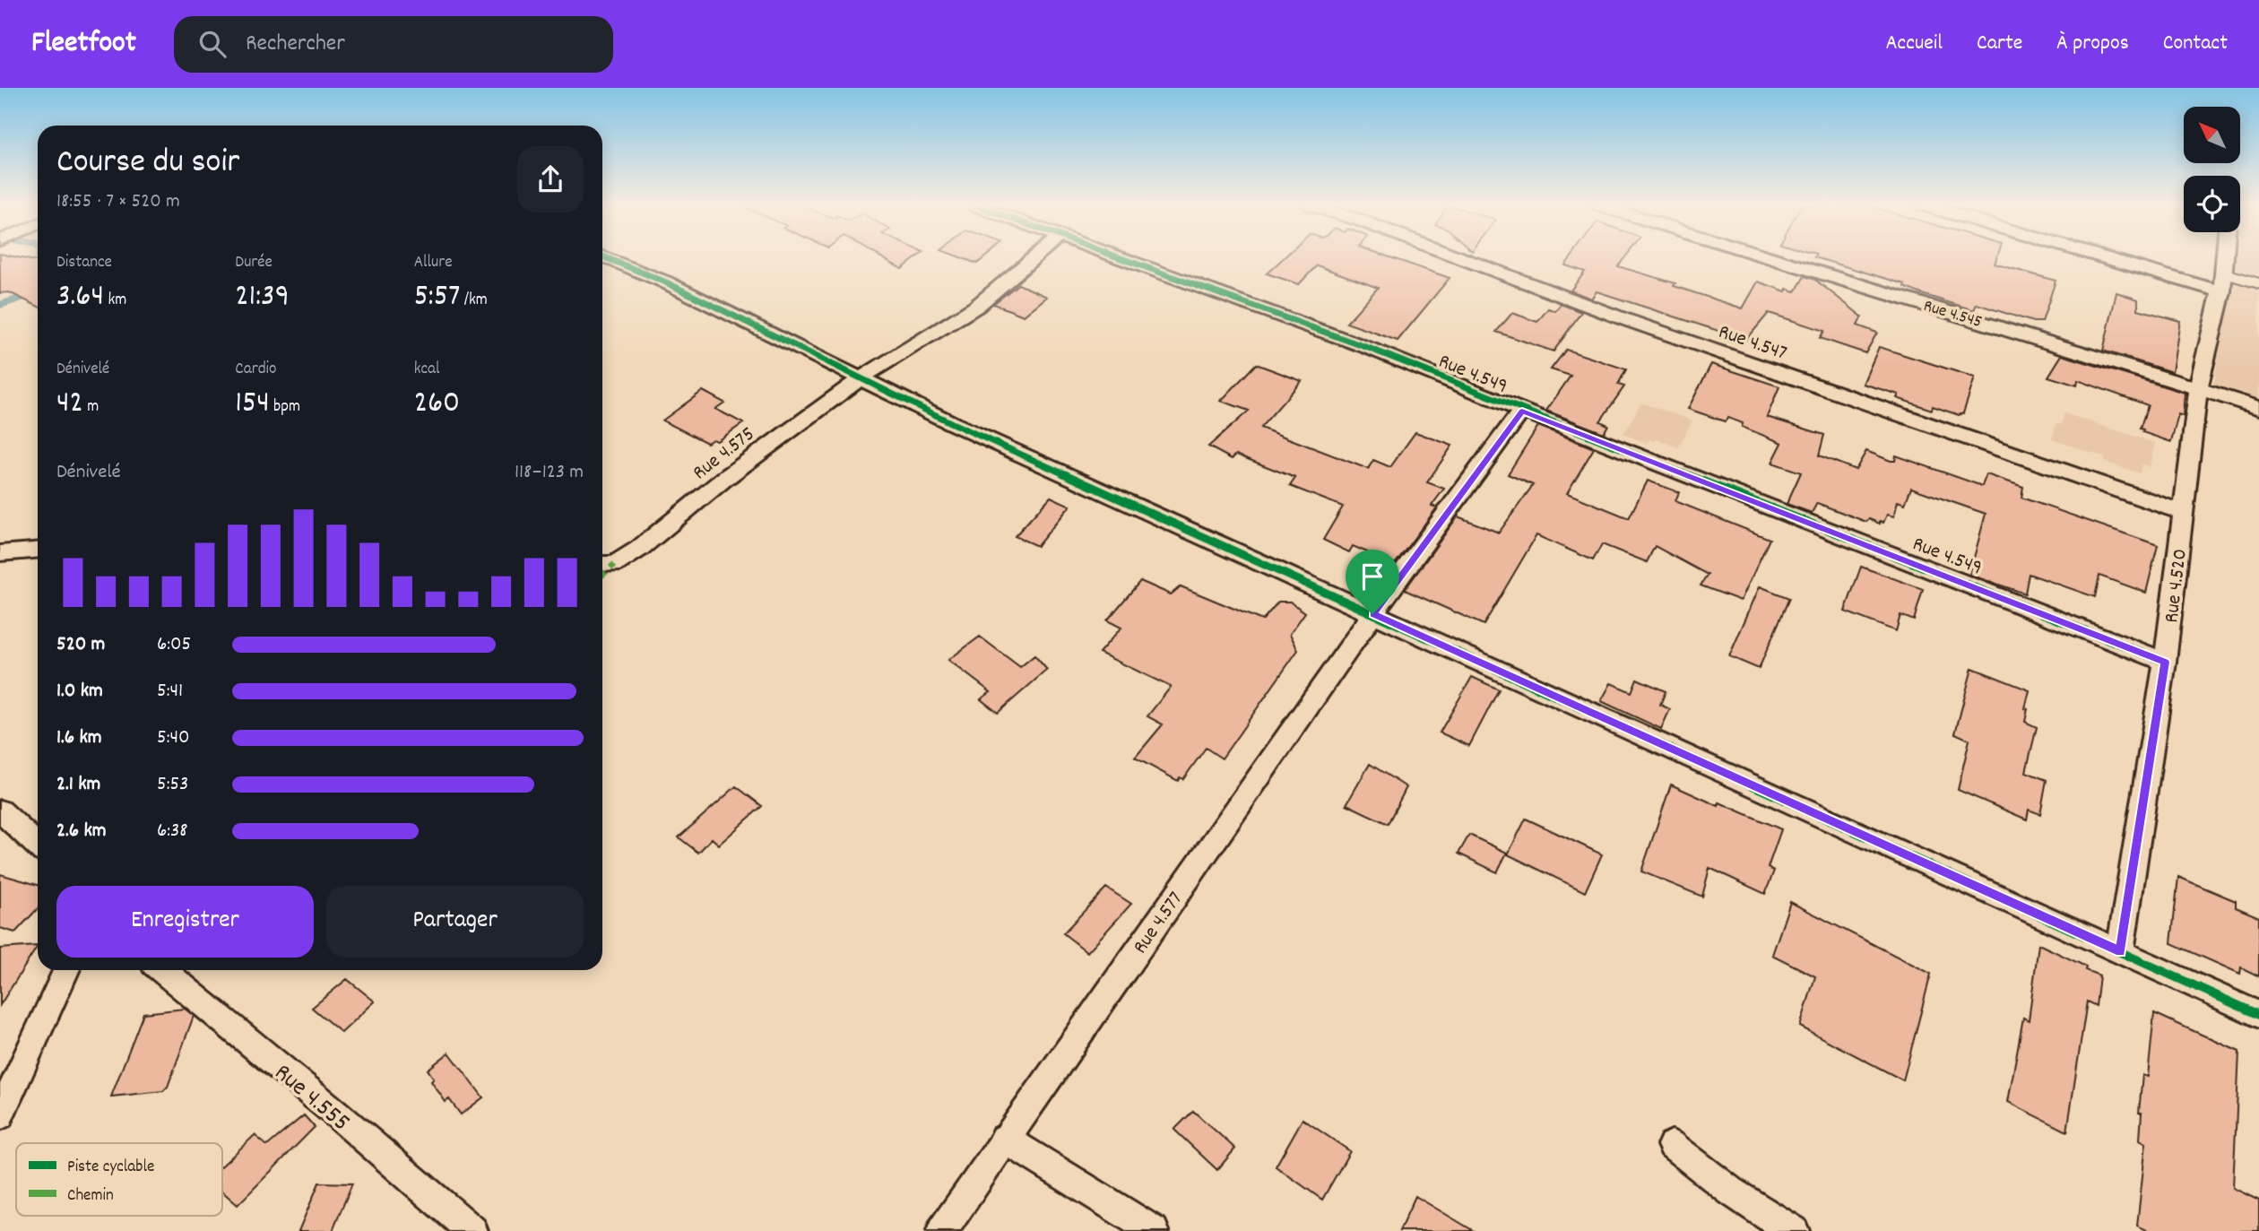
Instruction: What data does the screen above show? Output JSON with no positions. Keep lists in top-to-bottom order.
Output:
{
  "streets": {
    "street": [
      "Rue 4.545",
      "Rue 4.547",
      "Rue 4.549",
      "Rue 4.575",
      "Rue 4.520",
      "Rue 4.577",
      "Rue 4.555"
    ]
  },
  "crossings": [
    ["Rue 4.545", "Rue 4.520"],
    ["Rue 4.547", "Rue 4.520"],
    ["Rue 4.549", "Rue 4.520"],
    ["Rue 4.549", "Rue 4.577"]
  ],
  "legend": ["Piste cyclable", "Chemin"],
  "north": "top left",
  "page": {
    "header": "Fleetfoot",
    "search": "Rechercher",
    "nav": [
      "Accueil",
      "Carte",
      "À propos",
      "Contact"
    ],
    "heading": ["Course du soir", "18:55 · 7 × 520 m"],
    "stats": [
      ["Distance", "3.64 km"],
      ["Durée", "21:39"],
      ["Allure", "5:57 /km"],
      ["Dénivelé", "42 m"],
      ["Cardio", "154 bpm"],
      ["kcal", "260"]
    ],
    "chart": ["Dénivelé", "118–123 m"],
    "list": [
      {
        "name": "520 m",
        "note": "6:05"
      },
      {
        "name": "1.0 km",
        "note": "5:41"
      },
      {
        "name": "1.6 km",
        "note": "5:40"
      },
      {
        "name": "2.1 km",
        "note": "5:53"
      },
      {
        "name": "2.6 km",
        "note": "6:38"
      }
    ],
    "buttons": ["Enregistrer", "Partager"]
  }
}
